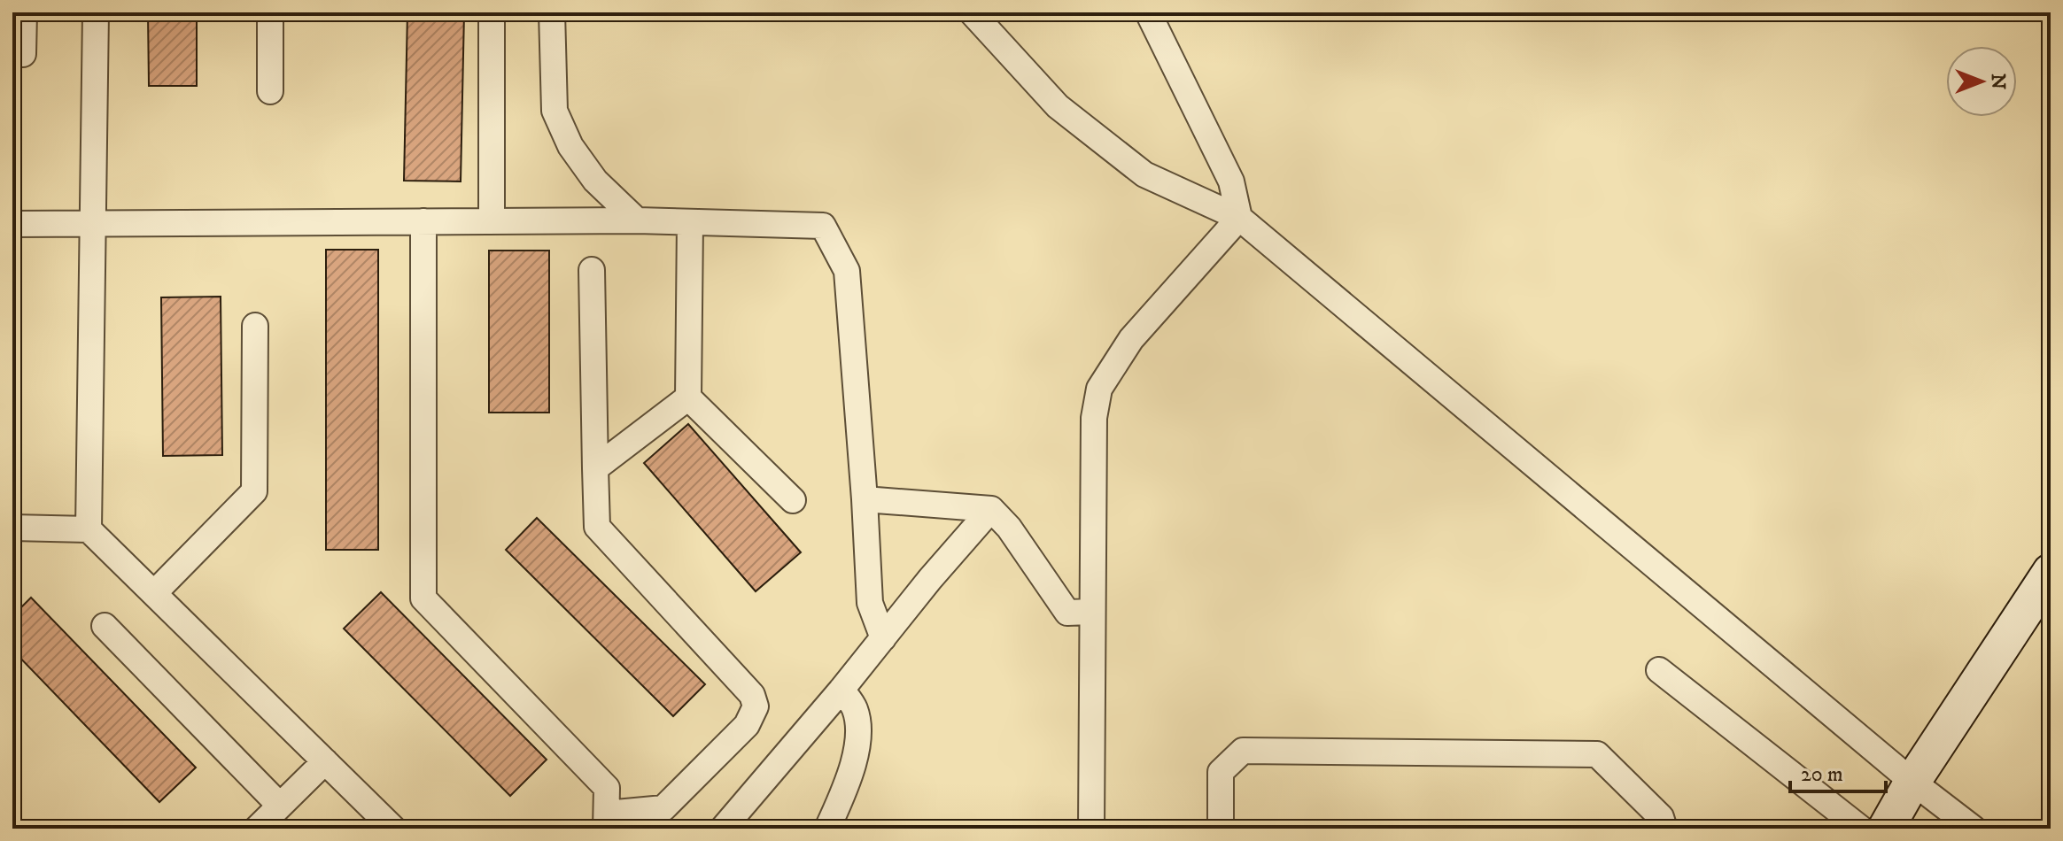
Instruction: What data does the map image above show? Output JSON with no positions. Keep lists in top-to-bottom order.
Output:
{
  "scale_bar": "20 m",
  "north": "right"
}
